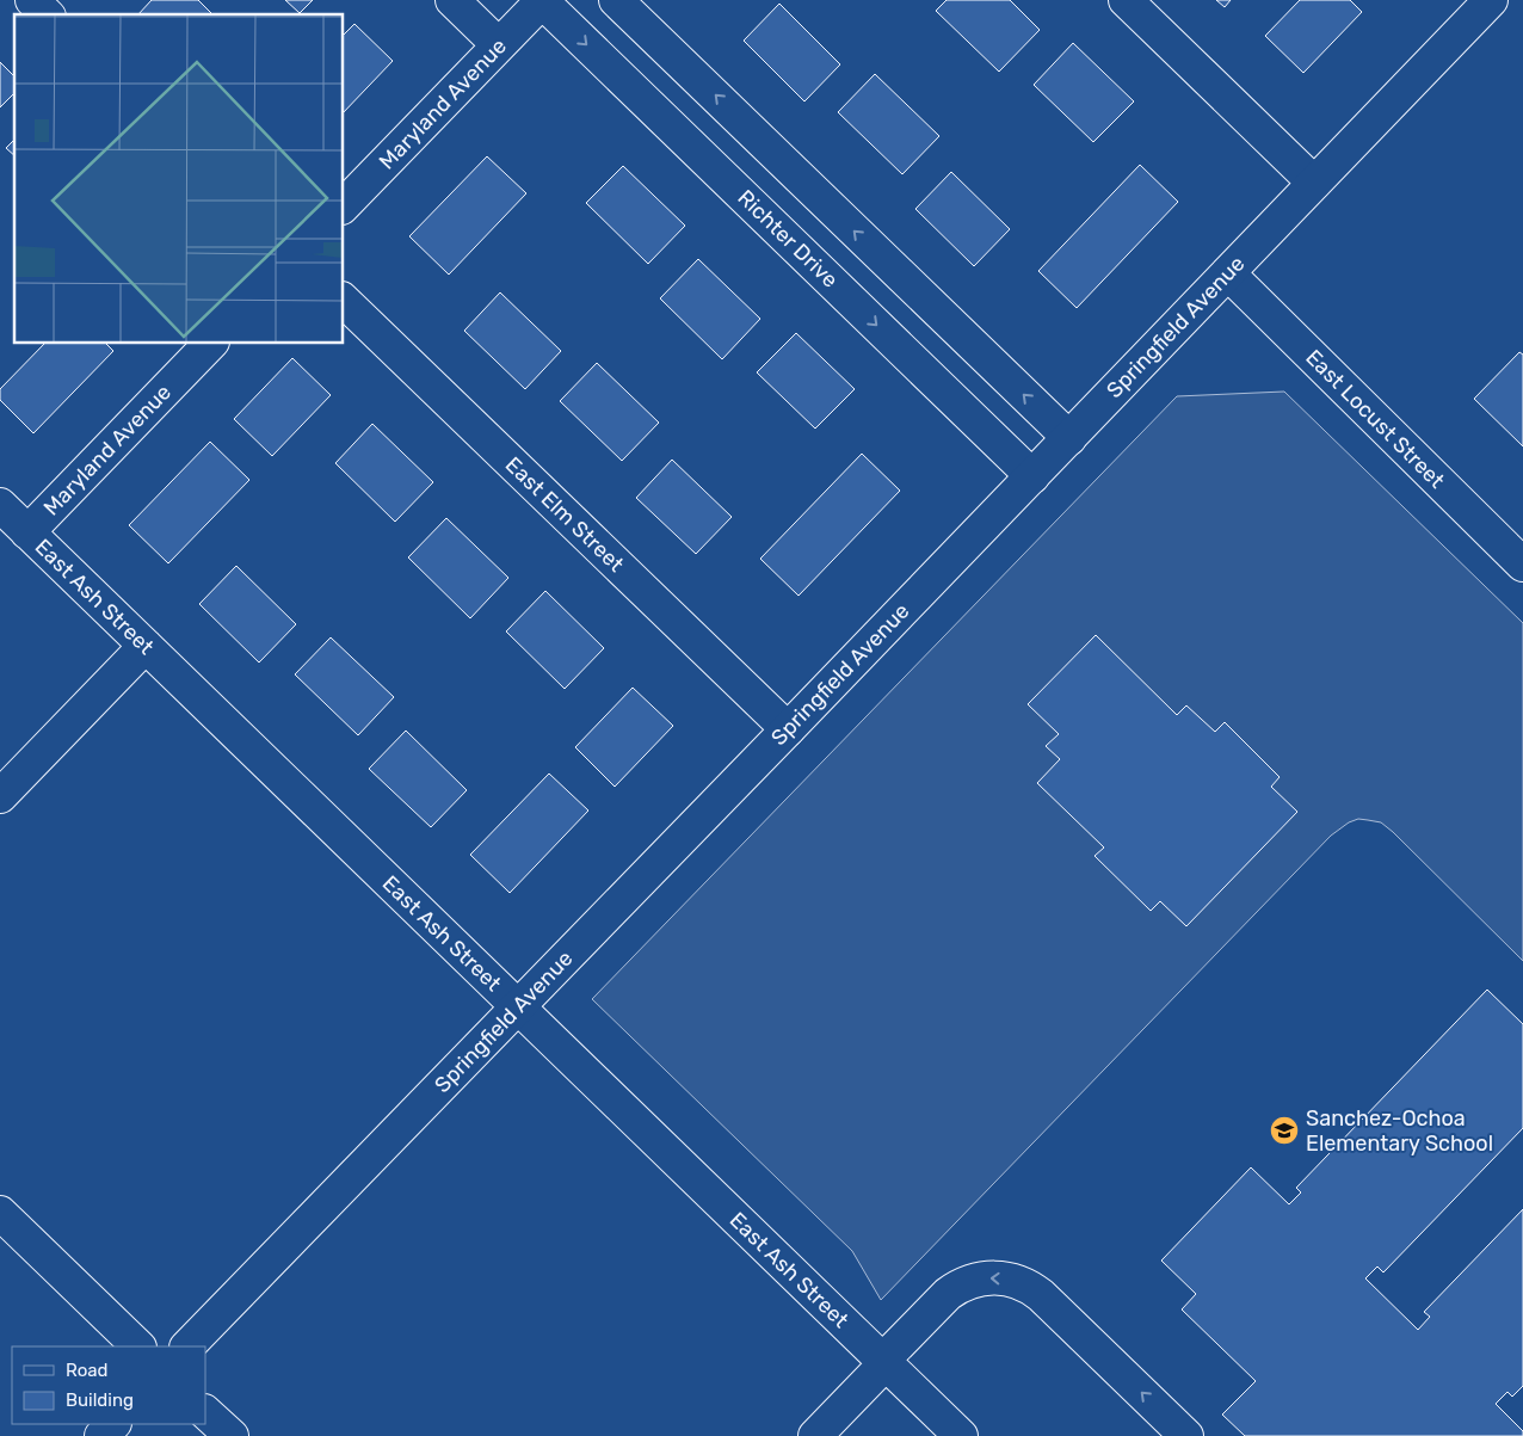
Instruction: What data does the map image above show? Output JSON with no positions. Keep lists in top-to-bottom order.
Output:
{
  "streets": {
    "street": [
      "Maryland Avenue",
      "Richter Drive",
      "Springfield Avenue",
      "East Locust Street",
      "East Elm Street",
      "East Ash Street"
    ]
  },
  "crossings": [
    ["Maryland Avenue", "Richter Drive"],
    ["Maryland Avenue", "East Ash Street"],
    ["Richter Drive", "Springfield Avenue"],
    ["Springfield Avenue", "East Locust Street"],
    ["Springfield Avenue", "East Elm Street"],
    ["Springfield Avenue", "East Ash Street"]
  ],
  "places": {
    "school or university": ["Sanchez-Ochoa Elementary School"]
  },
  "legend": ["Road", "Building"]
}
